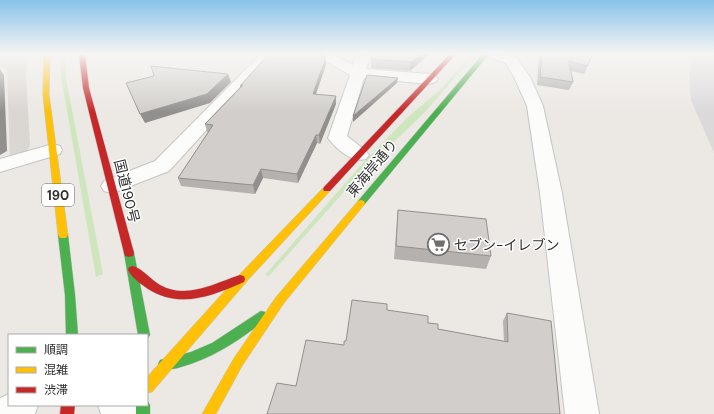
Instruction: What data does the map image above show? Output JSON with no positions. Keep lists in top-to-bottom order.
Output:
{
  "streets": {
    "main road": ["東海岸通り", "国道190号", "190"]
  },
  "places": {
    "supermarket": ["セブン-イレブン"]
  },
  "legend": ["順調", "混雑", "渋滞"]
}
